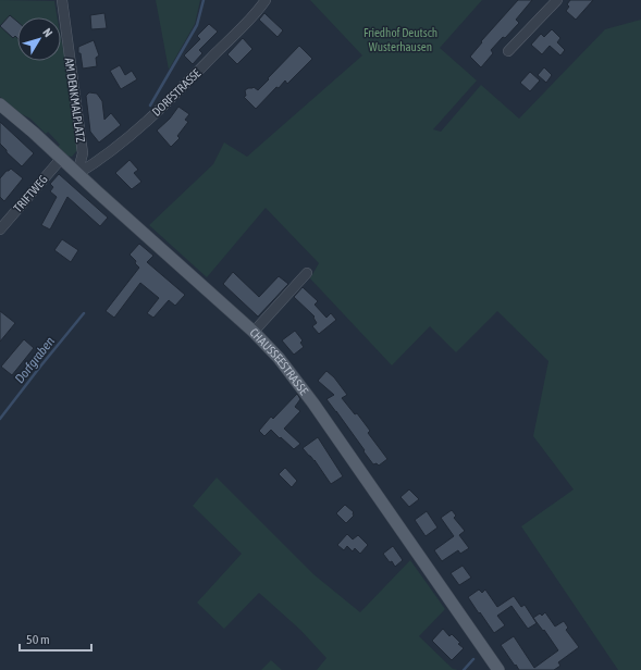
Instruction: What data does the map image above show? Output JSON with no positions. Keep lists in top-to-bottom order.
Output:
{
  "streets": {
    "main road": ["CHAUSSEESTRASSE"],
    "street": ["DORFSTRASSE", "AM DENKMALPLATZ", "TRIFTWEG"]
  },
  "crossings": [
    ["DORFSTRASSE", "AM DENKMALPLATZ"],
    ["DORFSTRASSE", "CHAUSSEESTRASSE"],
    ["AM DENKMALPLATZ", "CHAUSSEESTRASSE"],
    ["TRIFTWEG", "CHAUSSEESTRASSE"]
  ],
  "water": ["Dorfgraben"],
  "parks": ["Friedhof Deutsch Wusterhausen"],
  "scale_bar": "50 m",
  "north": "top right"
}
